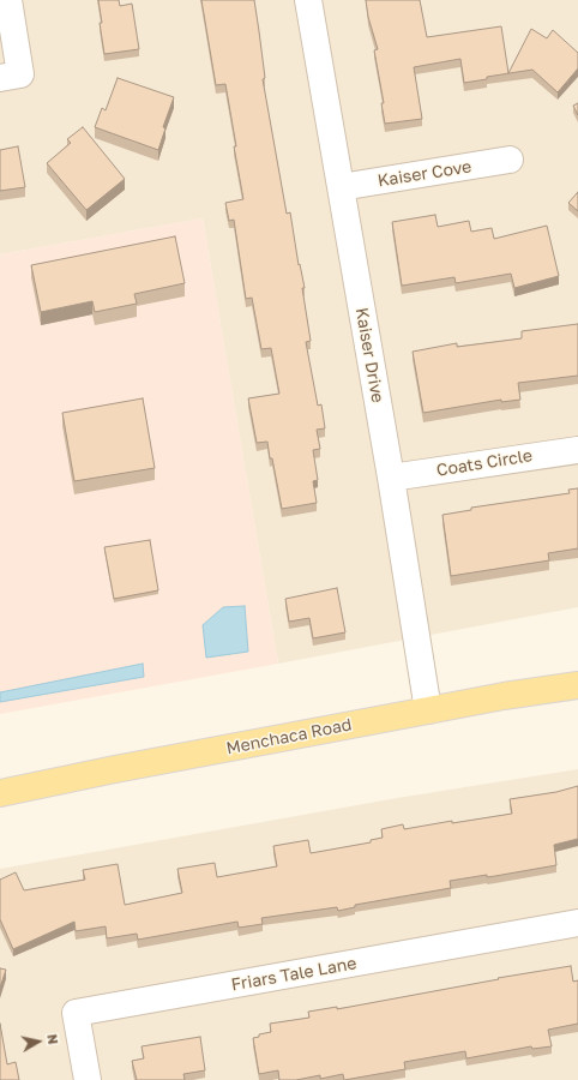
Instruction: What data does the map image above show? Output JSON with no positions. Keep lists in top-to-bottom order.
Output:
{
  "streets": {
    "main road": ["Menchaca Road"],
    "street": [
      "Kaiser Cove",
      "Kaiser Drive",
      "Coats Circle",
      "Friars Tale Lane"
    ]
  },
  "crossings": [
    ["Kaiser Cove", "Kaiser Drive"],
    ["Kaiser Drive", "Coats Circle"],
    ["Kaiser Drive", "Menchaca Road"]
  ],
  "north": "right"
}
